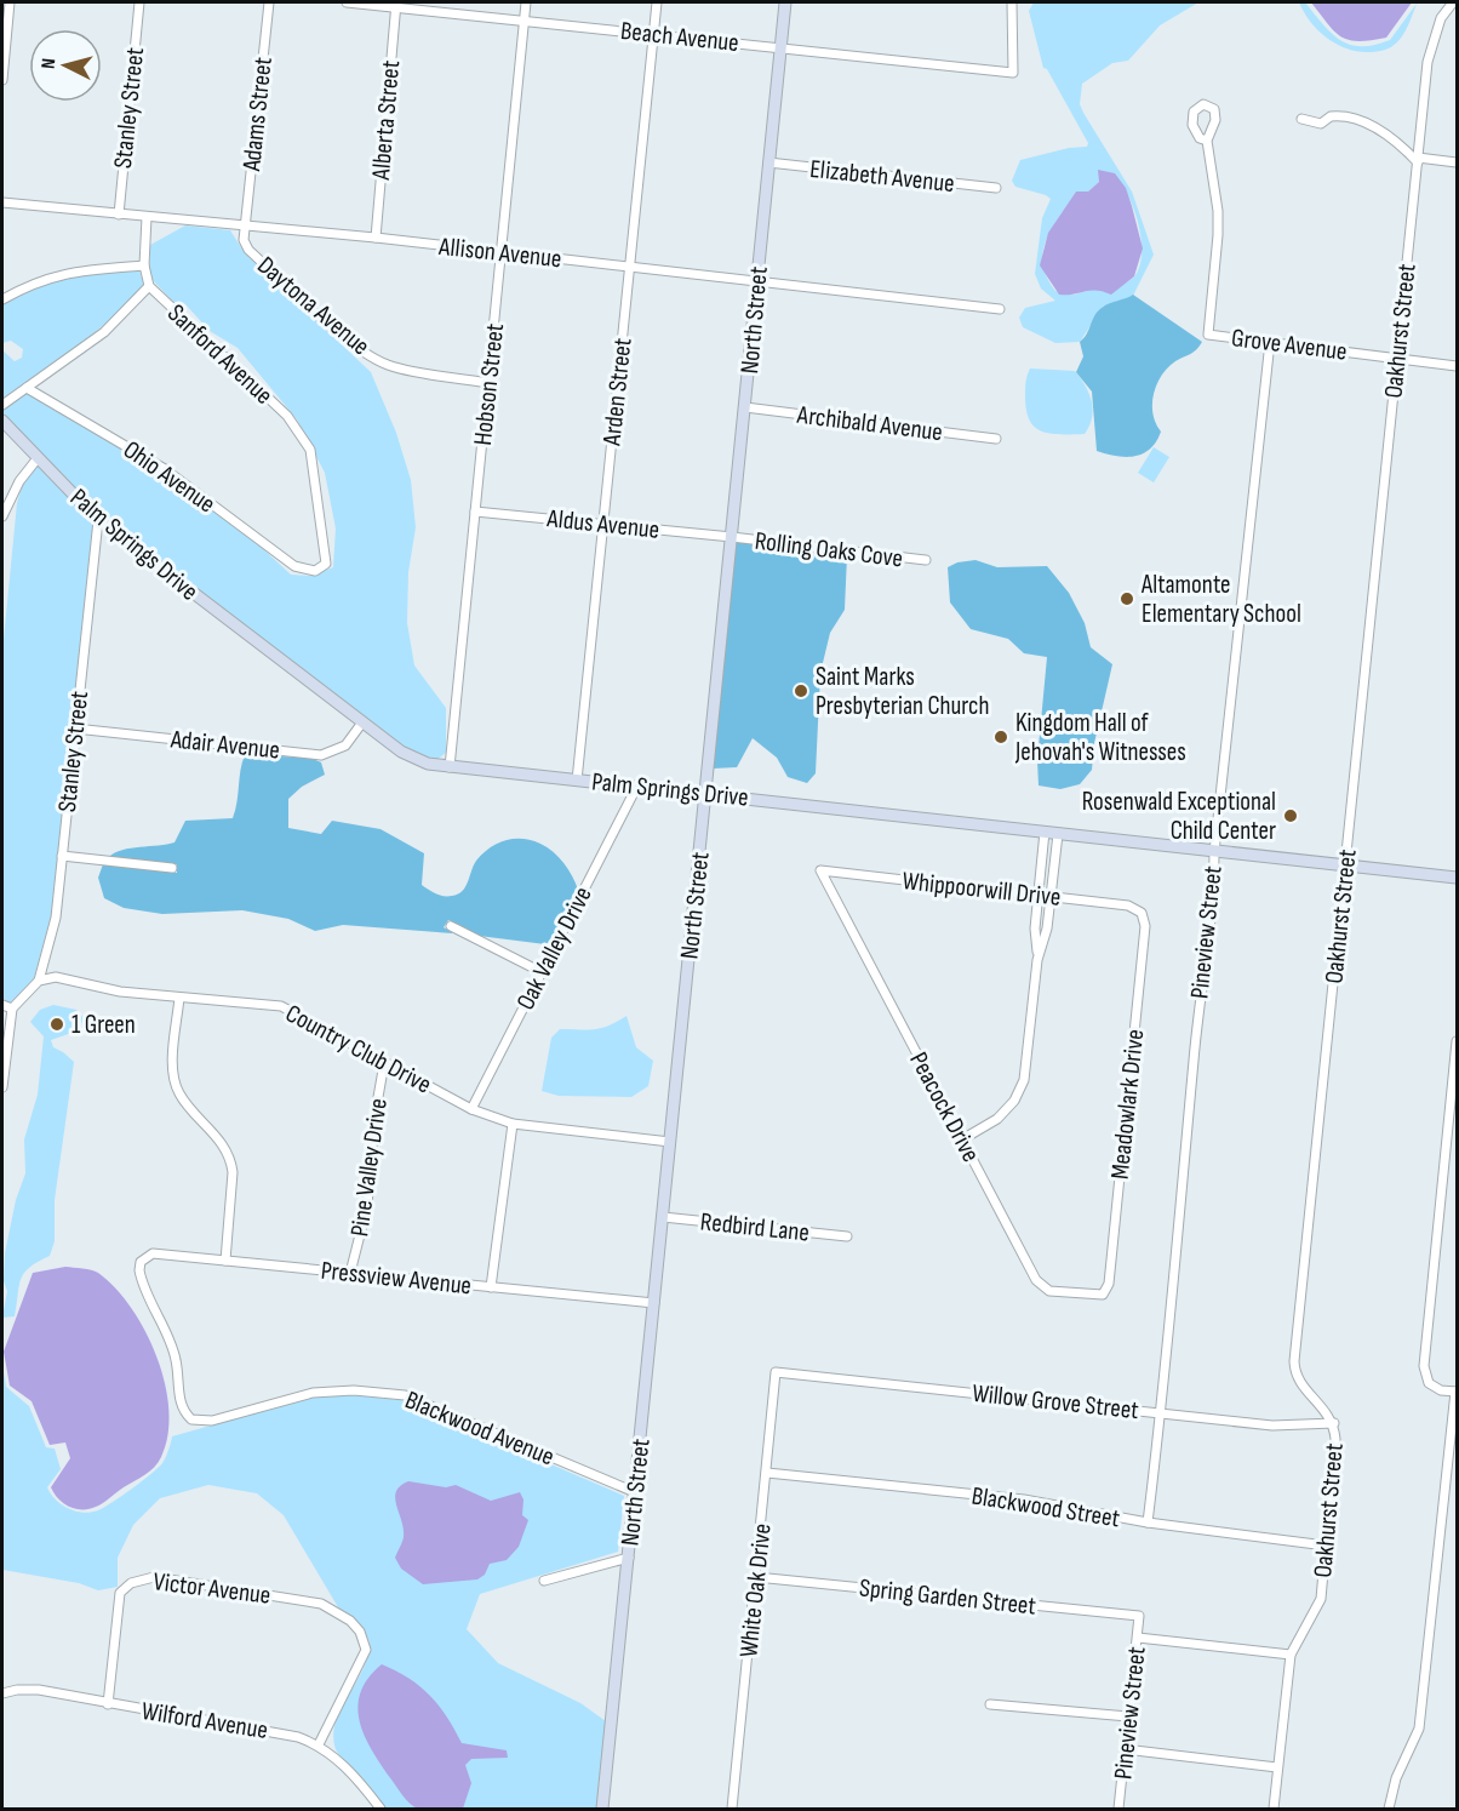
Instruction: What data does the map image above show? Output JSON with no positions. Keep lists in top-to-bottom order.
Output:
{
  "streets": {
    "street": [
      "Beach Avenue",
      "Stanley Street",
      "Adams Street",
      "Alberta Street",
      "Elizabeth Avenue",
      "Allison Avenue",
      "Daytona Avenue",
      "North Street",
      "Oakhurst Street",
      "Grove Avenue",
      "Sanford Avenue",
      "Hobson Street",
      "Arden Street",
      "Archibald Avenue",
      "Ohio Avenue",
      "Aldus Avenue",
      "Palm Springs Drive",
      "Rolling Oaks Cove",
      "Adair Avenue",
      "Whippoorwill Drive",
      "Pineview Street",
      "Oak Valley Drive",
      "Country Club Drive",
      "Meadowlark Drive",
      "Peacock Drive",
      "Pine Valley Drive",
      "Redbird Lane",
      "Pressview Avenue",
      "Willow Grove Street",
      "Blackwood Avenue",
      "Blackwood Street",
      "Victor Avenue",
      "White Oak Drive",
      "Spring Garden Street",
      "Wilford Avenue"
    ]
  },
  "crossings": [
    ["Beach Avenue", "Alberta Street"],
    ["Beach Avenue", "North Street"],
    ["Beach Avenue", "Hobson Street"],
    ["Beach Avenue", "Arden Street"],
    ["Stanley Street", "Allison Avenue"],
    ["Stanley Street", "Palm Springs Drive"],
    ["Stanley Street", "Adair Avenue"],
    ["Stanley Street", "Country Club Drive"],
    ["Adams Street", "Allison Avenue"],
    ["Adams Street", "Daytona Avenue"],
    ["Alberta Street", "Allison Avenue"],
    ["Elizabeth Avenue", "North Street"],
    ["Allison Avenue", "Daytona Avenue"],
    ["Allison Avenue", "North Street"],
    ["Allison Avenue", "Hobson Street"],
    ["Allison Avenue", "Arden Street"],
    ["Daytona Avenue", "Hobson Street"],
    ["North Street", "Archibald Avenue"],
    ["North Street", "Aldus Avenue"],
    ["North Street", "Palm Springs Drive"],
    ["North Street", "Rolling Oaks Cove"],
    ["North Street", "Country Club Drive"],
    ["North Street", "Redbird Lane"],
    ["North Street", "Pressview Avenue"],
    ["North Street", "Blackwood Avenue"],
    ["Oakhurst Street", "Grove Avenue"],
    ["Oakhurst Street", "Palm Springs Drive"],
    ["Oakhurst Street", "Willow Grove Street"],
    ["Oakhurst Street", "Blackwood Street"],
    ["Grove Avenue", "Pineview Street"],
    ["Sanford Avenue", "Ohio Avenue"],
    ["Hobson Street", "Aldus Avenue"],
    ["Hobson Street", "Palm Springs Drive"],
    ["Arden Street", "Aldus Avenue"],
    ["Arden Street", "Palm Springs Drive"],
    ["Aldus Avenue", "Rolling Oaks Cove"],
    ["Palm Springs Drive", "Adair Avenue"],
    ["Palm Springs Drive", "Pineview Street"],
    ["Palm Springs Drive", "Oak Valley Drive"],
    ["Whippoorwill Drive", "Meadowlark Drive"],
    ["Whippoorwill Drive", "Peacock Drive"],
    ["Pineview Street", "Willow Grove Street"],
    ["Pineview Street", "Blackwood Street"],
    ["Pineview Street", "Spring Garden Street"],
    ["Oak Valley Drive", "Country Club Drive"],
    ["Country Club Drive", "Pine Valley Drive"],
    ["Meadowlark Drive", "Peacock Drive"],
    ["Pine Valley Drive", "Pressview Avenue"],
    ["Pressview Avenue", "Blackwood Avenue"],
    ["Willow Grove Street", "White Oak Drive"],
    ["Blackwood Street", "White Oak Drive"],
    ["Victor Avenue", "Wilford Avenue"],
    ["White Oak Drive", "Spring Garden Street"]
  ],
  "places": [
    "Altamonte Elementary School",
    "Saint Marks Presbyterian Church",
    "Kingdom Hall of Jehovah's Witnesses",
    "Rosenwald Exceptional Child Center",
    "1 Green"
  ],
  "north": "left"
}
